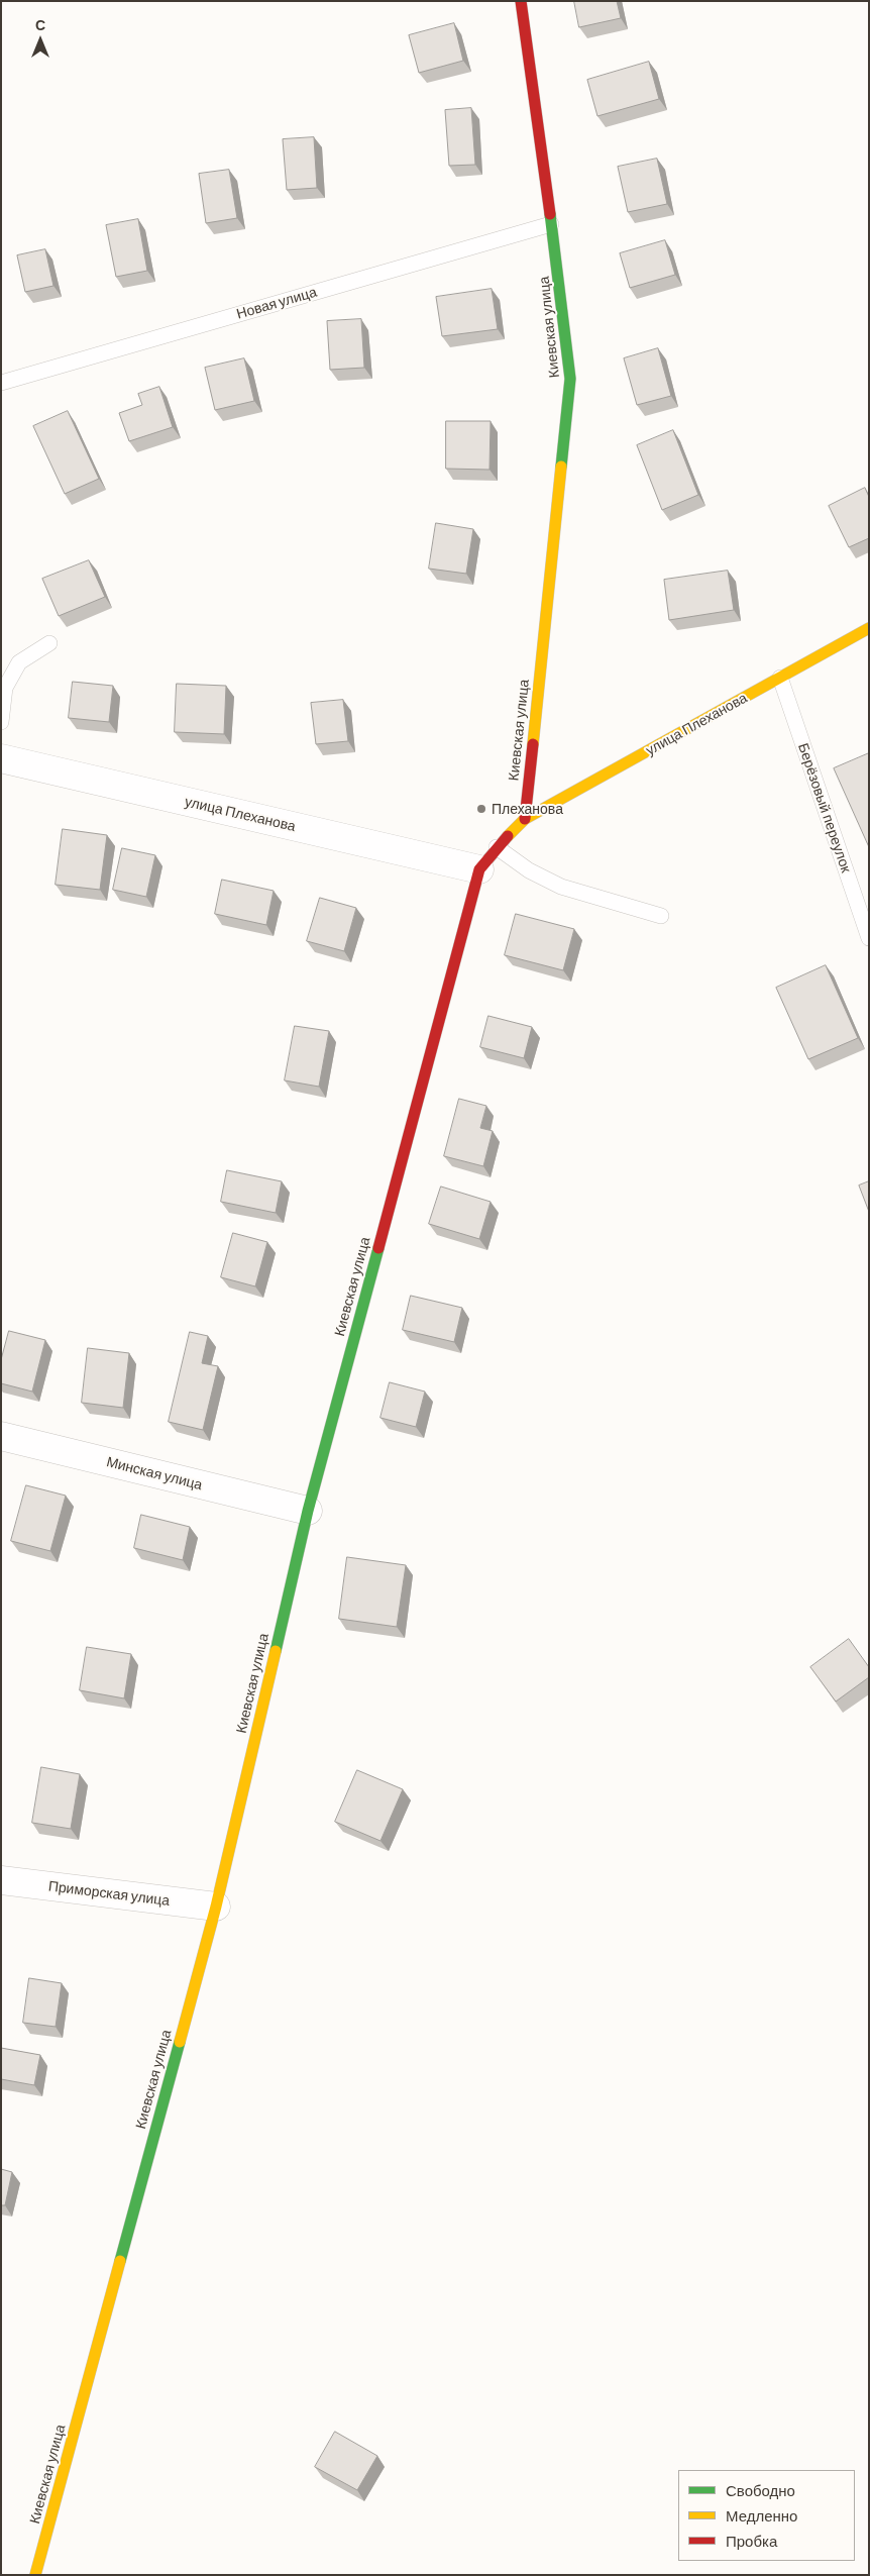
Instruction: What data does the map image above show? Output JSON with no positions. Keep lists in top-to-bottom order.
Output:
{
  "streets": {
    "street": [
      "Киевская улица",
      "улица Плеханова",
      "Минская улица",
      "Приморская улица"
    ],
    "lane": ["Новая улица", "Берёзовый переулок"]
  },
  "crossings": [
    ["Новая улица", "Киевская улица"],
    ["Киевская улица", "улица Плеханова"],
    ["Киевская улица", "Минская улица"],
    ["Киевская улица", "Приморская улица"],
    ["улица Плеханова", "Берёзовый переулок"]
  ],
  "places": ["Плеханова"],
  "legend": ["Свободно", "Медленно", "Пробка"],
  "north": "top"
}
